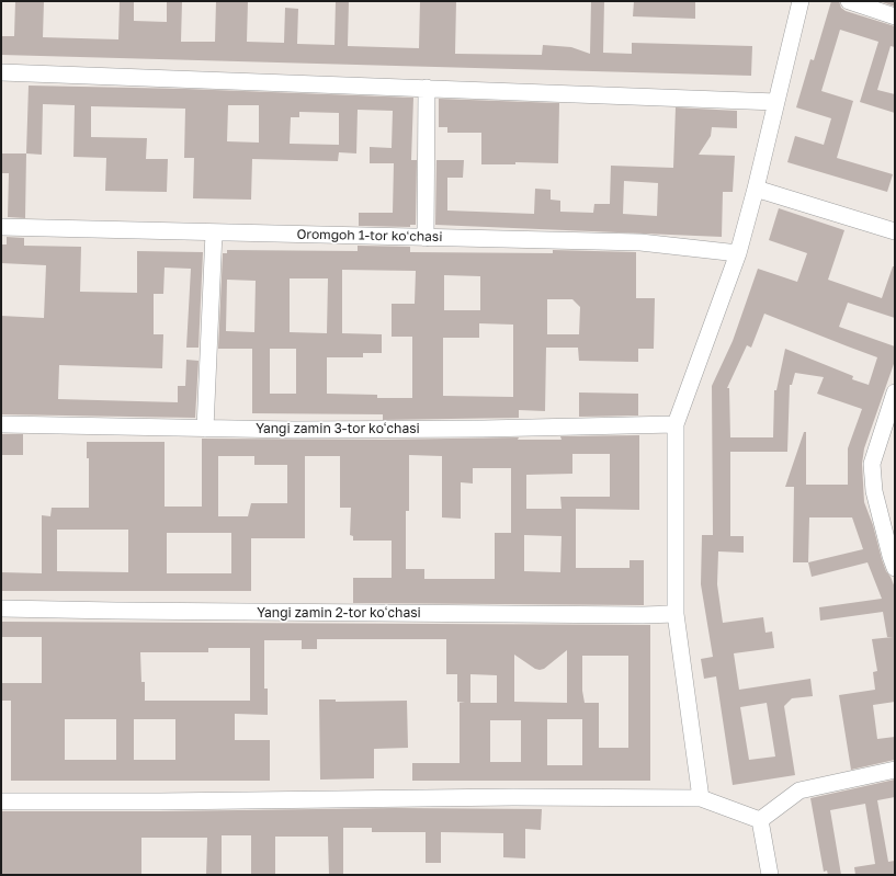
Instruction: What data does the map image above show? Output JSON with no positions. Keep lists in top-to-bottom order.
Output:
{
  "streets": {
    "street": ["Oromgoh 1-tor koʻchasi", "Yangi zamin 3-tor koʻchasi", "Yangi zamin 2-tor koʻchasi"]
  }
}
